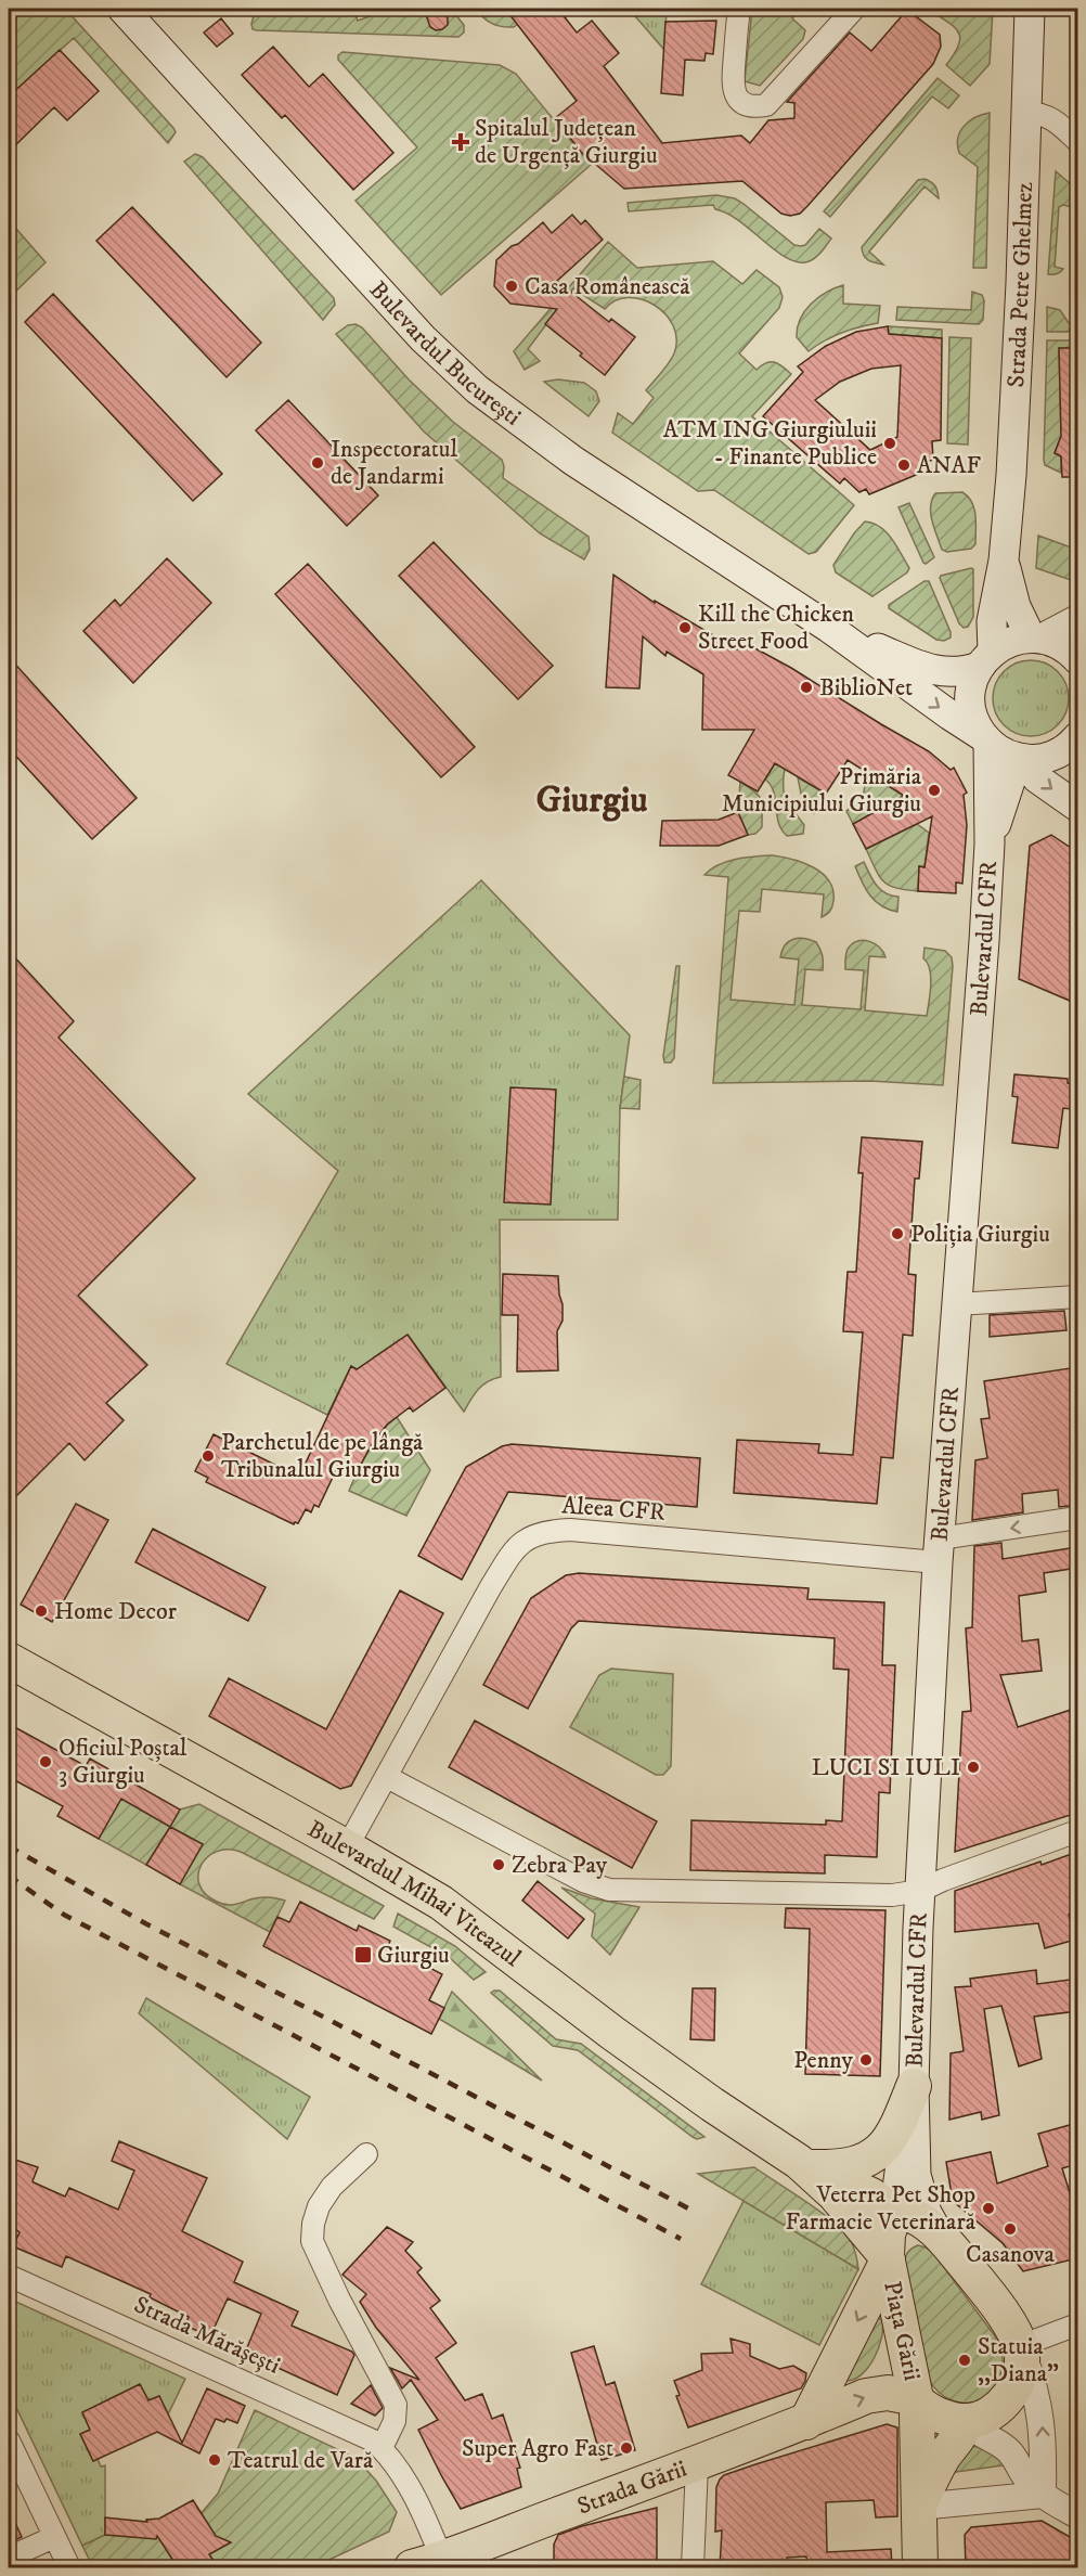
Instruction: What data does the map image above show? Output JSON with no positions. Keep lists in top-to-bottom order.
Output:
{
  "streets": {
    "main road": [
      "Strada Petre Ghelmez",
      "Bulevardul București",
      "Bulevardul CFR",
      "Bulevardul Mihai Viteazul",
      "Piața Gării",
      "Strada Gării"
    ],
    "street": ["Aleea CFR", "Strada Mărășești"]
  },
  "crossings": [
    ["Strada Petre Ghelmez", "Bulevardul București"],
    ["Strada Petre Ghelmez", "Bulevardul CFR"],
    ["Bulevardul București", "Bulevardul CFR"],
    ["Bulevardul CFR", "Aleea CFR"],
    ["Bulevardul CFR", "Bulevardul Mihai Viteazul"],
    ["Bulevardul CFR", "Piața Gării"],
    ["Aleea CFR", "Bulevardul Mihai Viteazul"],
    ["Bulevardul Mihai Viteazul", "Piața Gării"],
    ["Piața Gării", "Strada Gării"],
    ["Strada Mărășești", "Strada Gării"]
  ],
  "districts": ["Giurgiu"],
  "places": {
    "health": ["Spitalul Județean de Urgență Giurgiu"],
    "other": [
      "Casa Românească",
      "ATM ING Giurgiuluii - Finante Publice",
      "Inspectoratul de Jandarmi",
      "ANAF",
      "Kill the Chicken Street Food",
      "BiblioNet",
      "Primăria Municipiului Giurgiu",
      "Poliția Giurgiu",
      "Parchetul de pe lângă Tribunalul Giurgiu",
      "Home Decor",
      "Oficiul Poștal 3 Giurgiu",
      "LUCI SI IULI",
      "Zebra Pay",
      "Penny",
      "Veterra Pet Shop Farmacie Veterinară",
      "Casanova",
      "Statuia ,,Diana\"",
      "Super Agro Fast",
      "Teatrul de Vară"
    ],
    "transit": ["Giurgiu"]
  }
}
